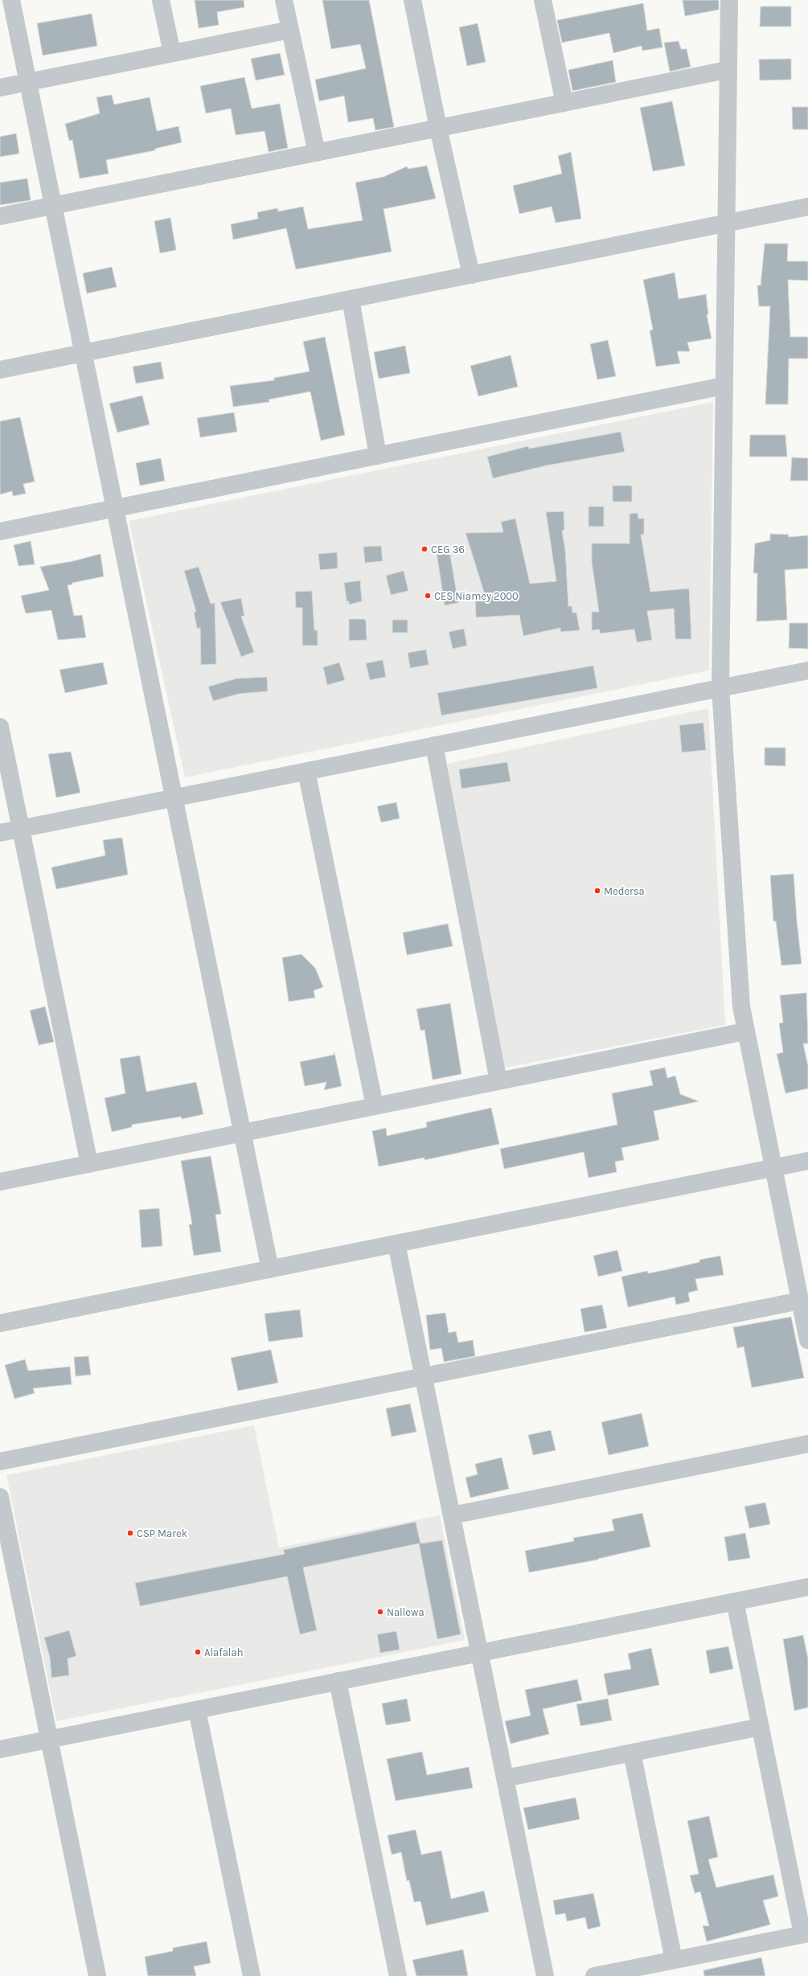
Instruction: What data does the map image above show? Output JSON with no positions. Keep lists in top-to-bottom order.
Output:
{
  "places": [
    "CEG 36",
    "CES Niamey 2000",
    "Medersa",
    "CSP Marek",
    "Nallewa",
    "Alafalah"
  ]
}
